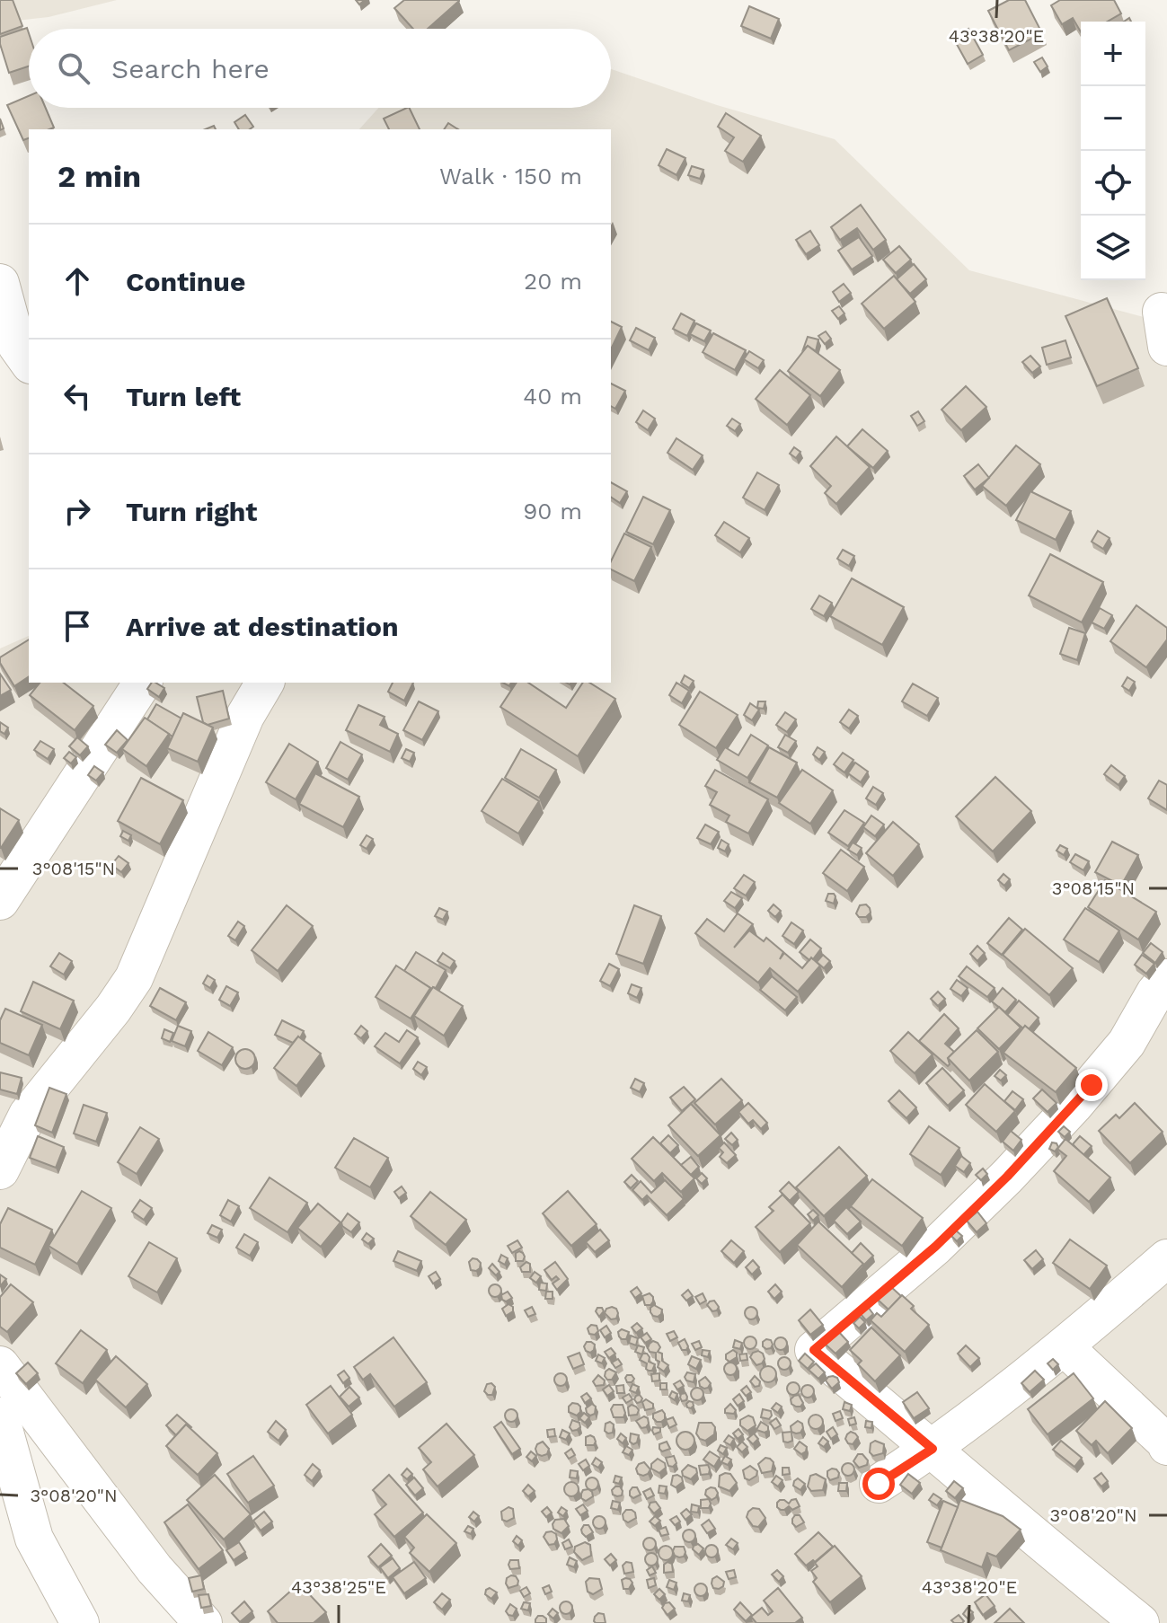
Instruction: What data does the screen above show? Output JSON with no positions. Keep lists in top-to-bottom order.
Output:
{
  "page": {
    "map_buttons": ["+", "−"],
    "search": "Search here",
    "heading": ["2 min", "Walk · 150 m"],
    "list": [
      ["Continue", "20 m"],
      ["Turn left", "40 m"],
      ["Turn right", "90 m"],
      "Arrive at destination"
    ]
  },
  "coordinates": [
    "43°38'20\"E",
    "3°08'15\"N",
    "3°08'20\"N",
    "43°38'25\"E"
  ]
}
